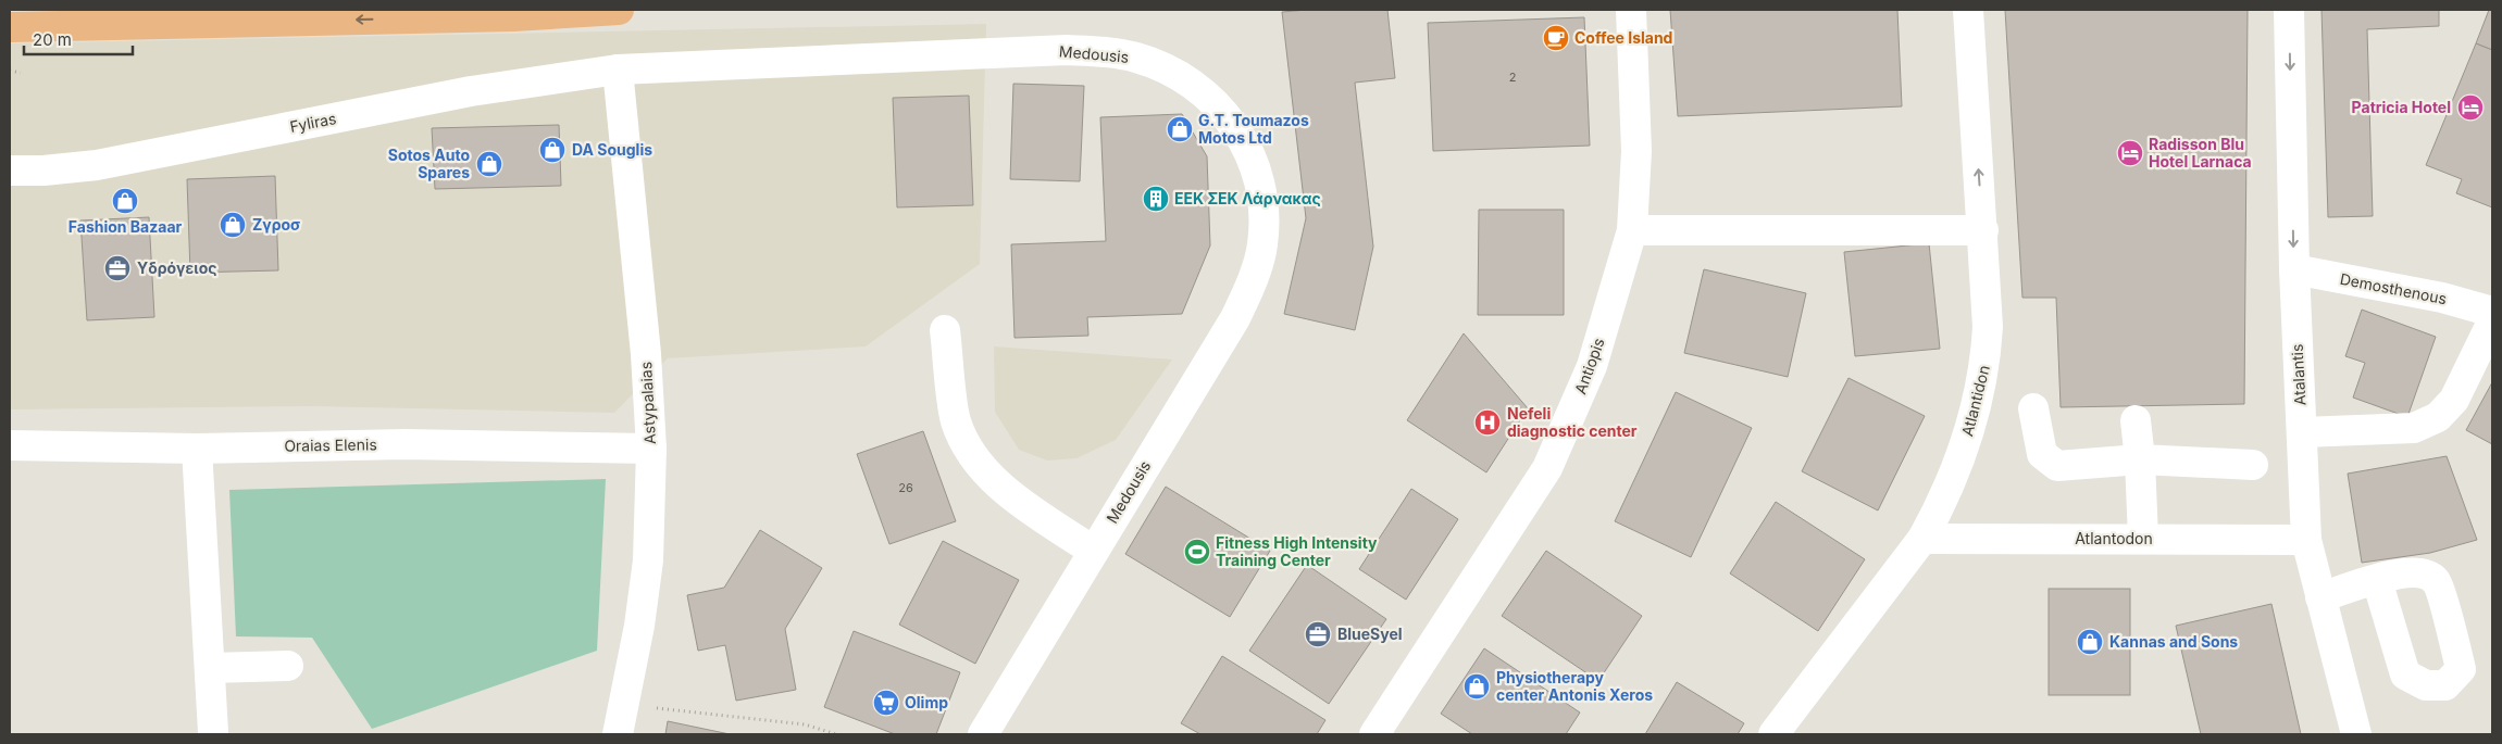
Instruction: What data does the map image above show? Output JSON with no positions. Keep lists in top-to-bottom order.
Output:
{
  "streets": {
    "street": [
      "Medousis",
      "Fyliras",
      "Demosthenous",
      "Antiopis",
      "Atalantis",
      "Atlantidon",
      "Astypalaias",
      "Oraias Elenis",
      "Atlantodon"
    ]
  },
  "crossings": [
    ["Medousis", "Fyliras"],
    ["Medousis", "Astypalaias"],
    ["Fyliras", "Astypalaias"],
    ["Demosthenous", "Atalantis"],
    ["Atalantis", "Atlantodon"],
    ["Atlantidon", "Atlantodon"],
    ["Astypalaias", "Oraias Elenis"]
  ],
  "one_way": ["Atalantis"],
  "places": {
    "cafe": ["Coffee Island"],
    "hotel": ["Patricia Hotel", "Radisson Blu Hotel Larnaca"],
    "shop": [
      "G.T. Toumazos Motos Ltd",
      "DA Souglis",
      "Sotos Auto Spares",
      "Fashion Bazaar",
      "Ζγροσ",
      "Kannas and Sons",
      "Physiotherapy center Antonis Xeros"
    ],
    "building": ["ΕΕΚ ΣΕΚ Λάρνακας"],
    "office": ["Υδρόγειος", "BlueSyel"],
    "hospital": ["Nefeli diagnostic center"],
    "sports": ["Fitness High Intensity Training Center"],
    "supermarket": ["Olimp"]
  },
  "house_numbers": ["2", "26"],
  "scale_bar": "20 m"
}
